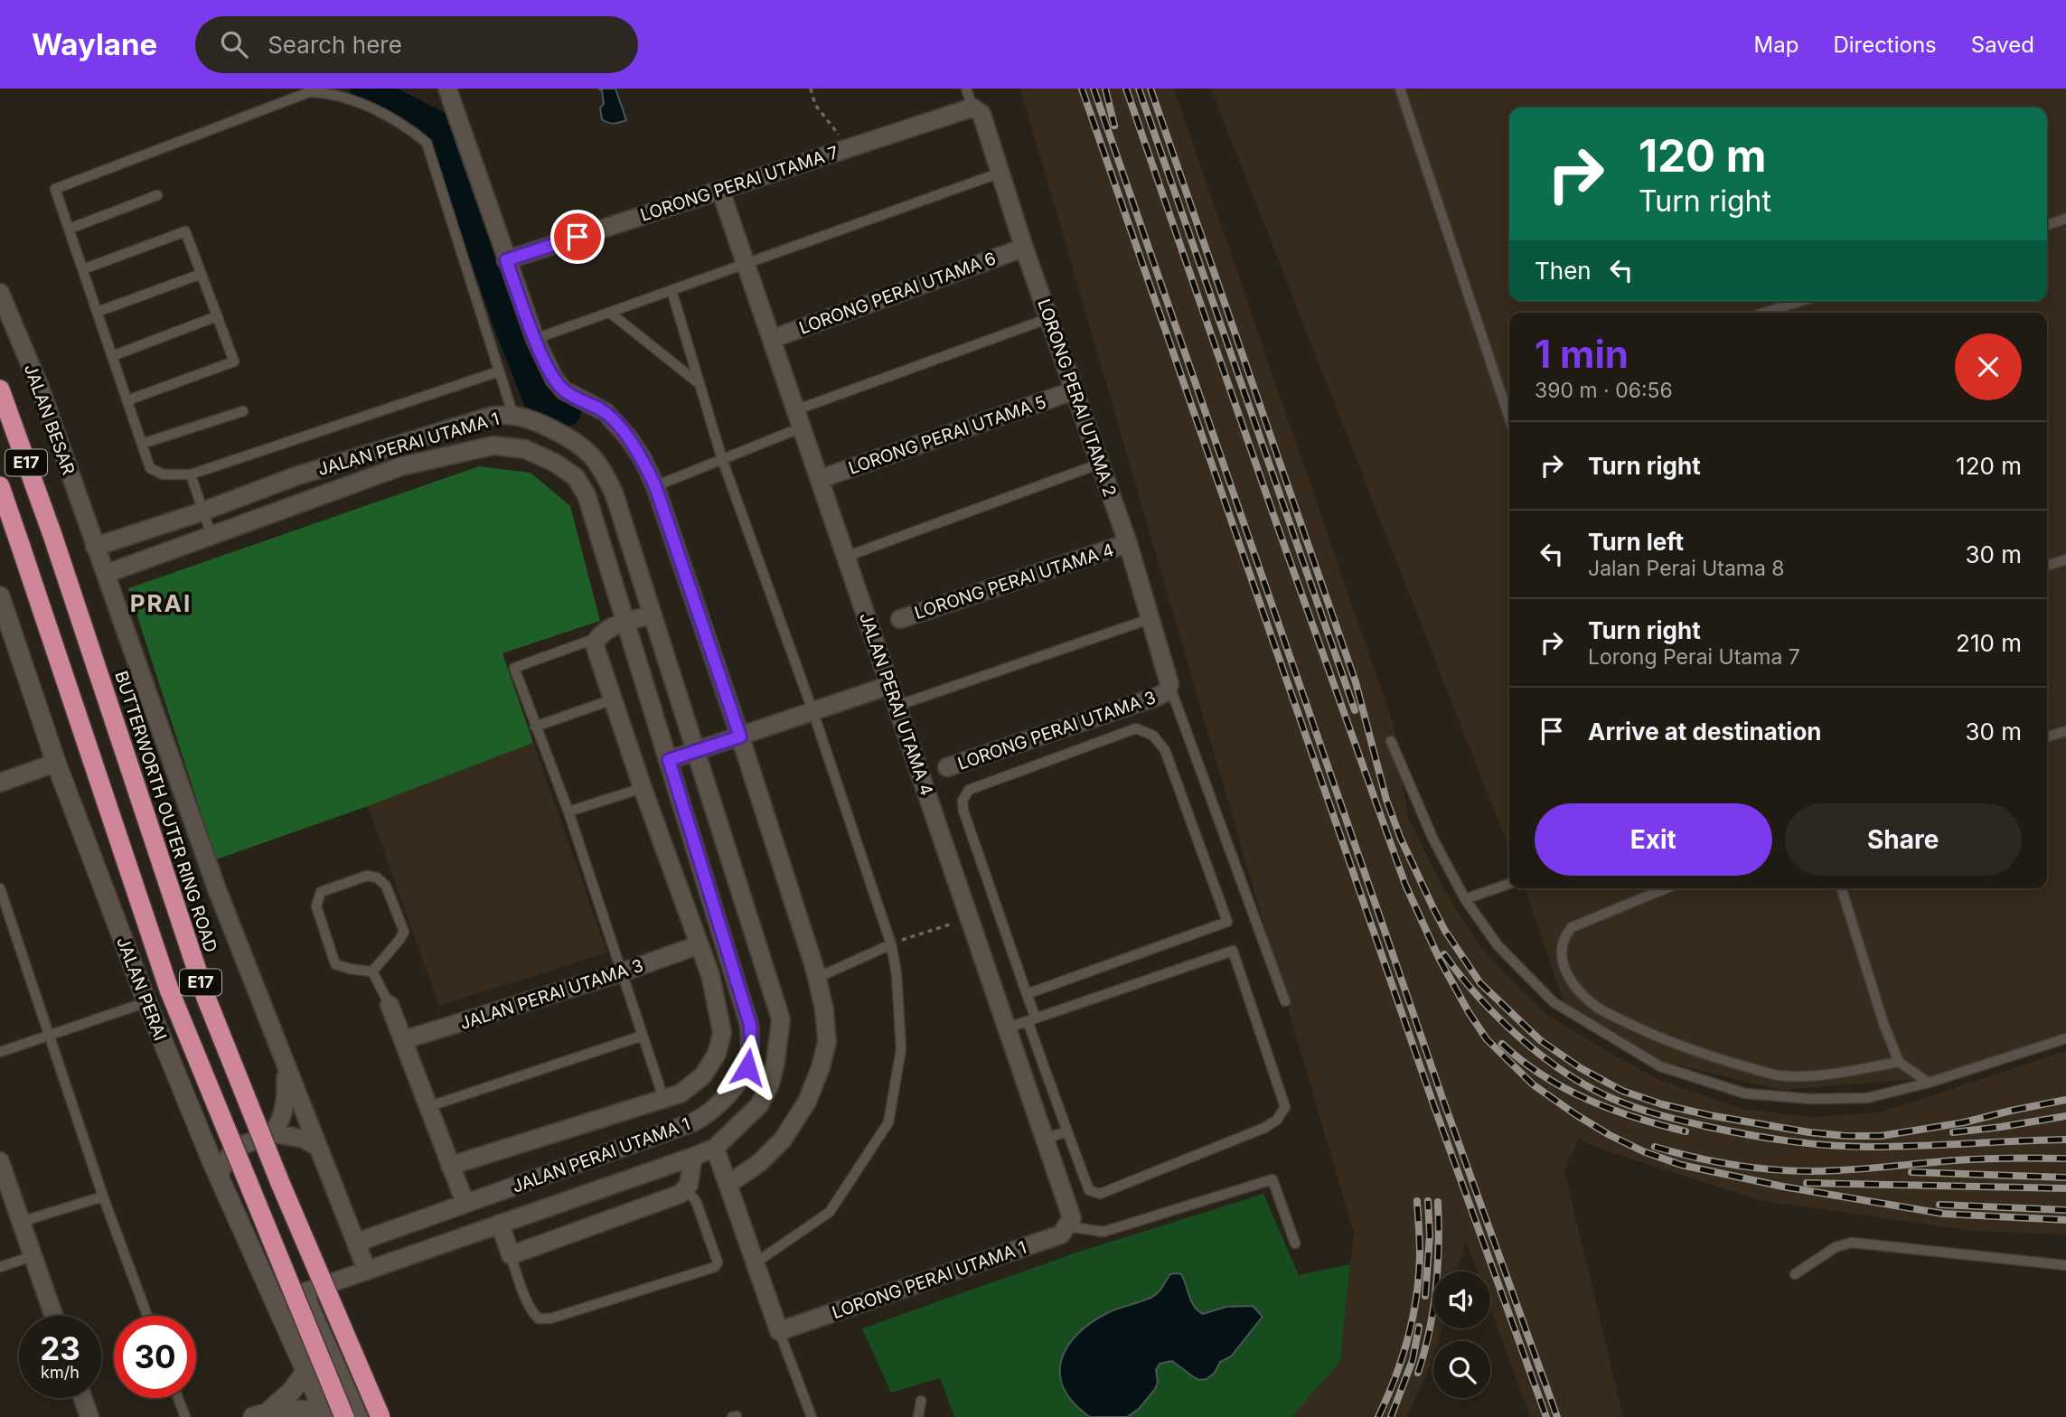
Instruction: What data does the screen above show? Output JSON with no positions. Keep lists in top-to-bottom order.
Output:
{
  "streets": {
    "highway": ["E17", "BUTTERWORTH OUTER RING ROAD"],
    "street": [
      "LORONG PERAI UTAMA 7",
      "LORONG PERAI UTAMA 6",
      "LORONG PERAI UTAMA 2",
      "JALAN BESAR",
      "LORONG PERAI UTAMA 5",
      "JALAN PERAI UTAMA 1",
      "LORONG PERAI UTAMA 4",
      "JALAN PERAI UTAMA 4",
      "LORONG PERAI UTAMA 3",
      "JALAN PERAI",
      "JALAN PERAI UTAMA 3",
      "LORONG PERAI UTAMA 1"
    ]
  },
  "crossings": [
    ["LORONG PERAI UTAMA 7", "LORONG PERAI UTAMA 2"],
    ["LORONG PERAI UTAMA 7", "JALAN PERAI UTAMA 4"],
    ["LORONG PERAI UTAMA 6", "LORONG PERAI UTAMA 2"],
    ["LORONG PERAI UTAMA 6", "JALAN PERAI UTAMA 4"],
    ["LORONG PERAI UTAMA 2", "LORONG PERAI UTAMA 5"],
    ["LORONG PERAI UTAMA 2", "LORONG PERAI UTAMA 4"],
    ["LORONG PERAI UTAMA 2", "LORONG PERAI UTAMA 3"],
    ["JALAN BESAR", "JALAN PERAI UTAMA 1"],
    ["LORONG PERAI UTAMA 5", "JALAN PERAI UTAMA 4"],
    ["JALAN PERAI UTAMA 1", "JALAN PERAI"],
    ["JALAN PERAI UTAMA 1", "JALAN PERAI UTAMA 3"],
    ["JALAN PERAI UTAMA 4", "LORONG PERAI UTAMA 1"]
  ],
  "districts": ["PRAI"],
  "page": {
    "header": "Waylane",
    "search": "Search here",
    "nav": ["Map", "Directions", "Saved"],
    "turn": ["120 m", "Turn right"],
    "then": "Then",
    "heading": ["1 min", "390 m · 06:56"],
    "list": [
      {
        "name": "Turn right",
        "value": "120 m"
      },
      {
        "name": "Turn left",
        "note": "Jalan Perai Utama 8",
        "value": "30 m"
      },
      {
        "name": "Turn right",
        "note": "Lorong Perai Utama 7",
        "value": "210 m"
      },
      {
        "name": "Arrive at destination",
        "value": "30 m"
      }
    ],
    "buttons": ["Exit", "Share"],
    "speed": "23 km/h",
    "limit": "30"
  }
}
